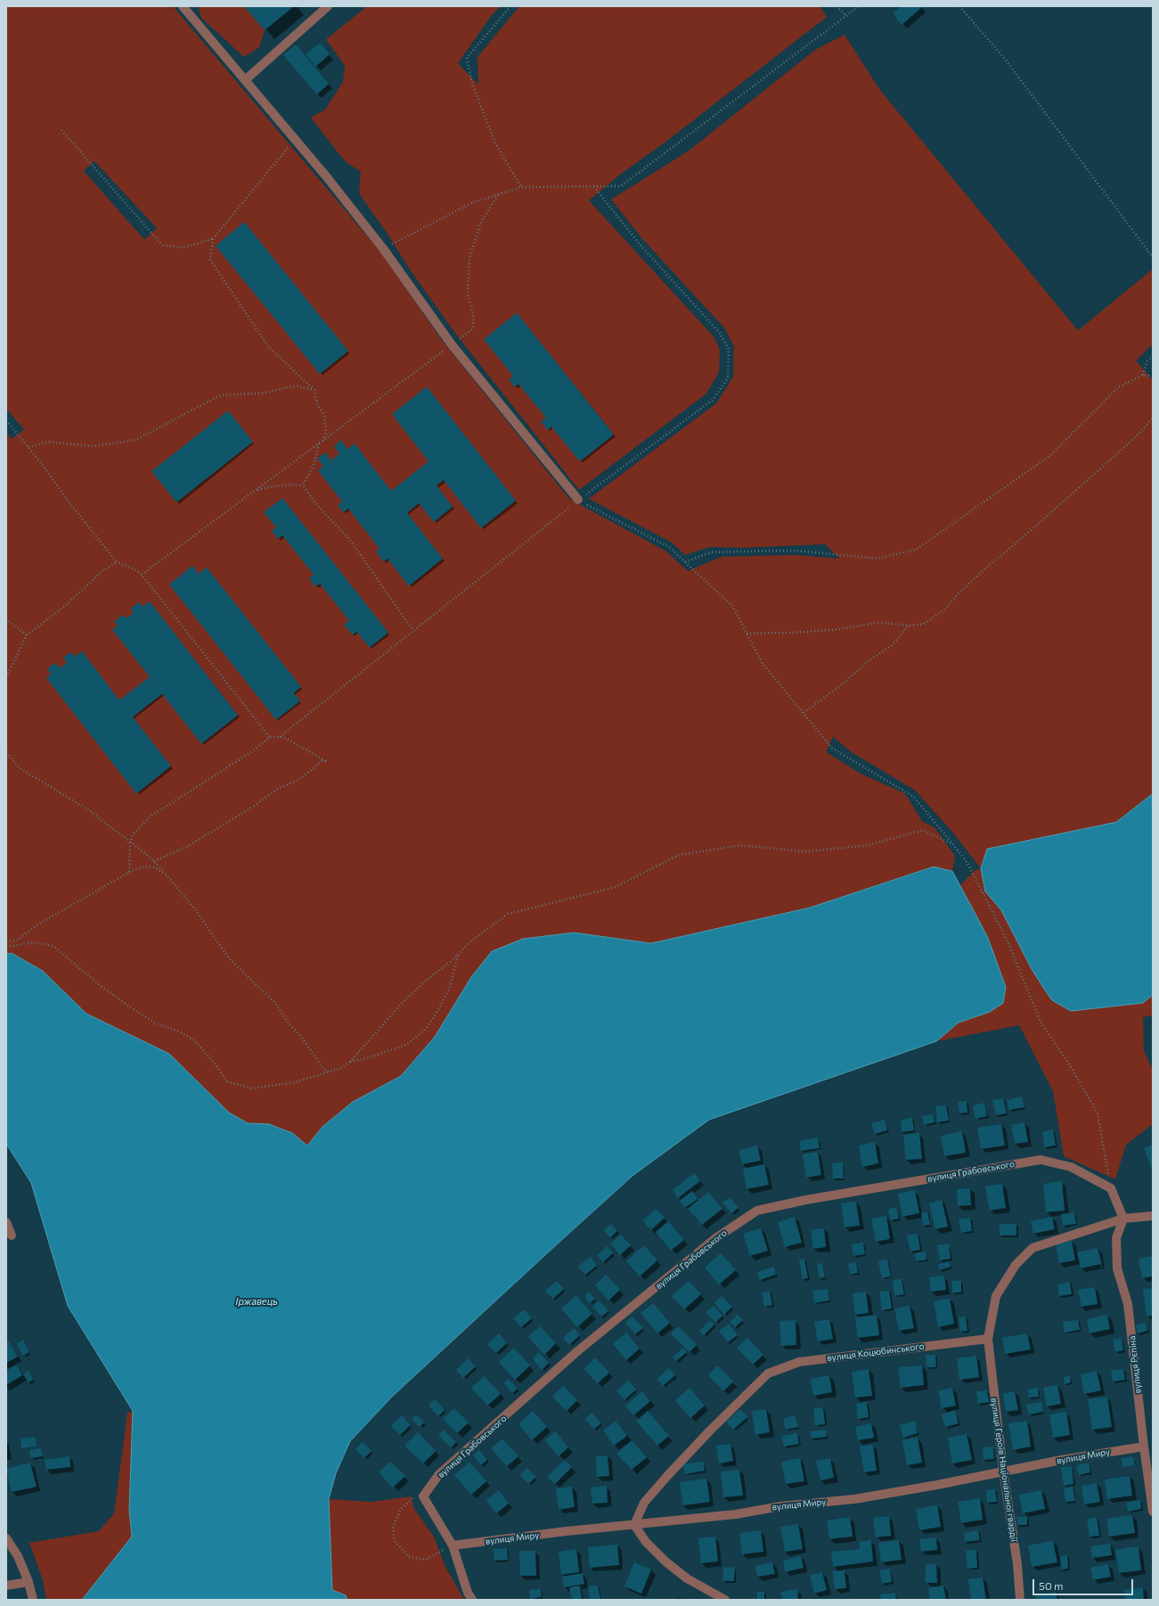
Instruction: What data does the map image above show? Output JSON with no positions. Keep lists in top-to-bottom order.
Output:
{
  "streets": {
    "street": [
      "вулиця Грабовського",
      "вулиця Коцюбинського",
      "вулиця Рєпіна",
      "вулиця Миру",
      "вулиця Героїв Національної гвардії"
    ]
  },
  "crossings": [
    ["вулиця Коцюбинського", "вулиця Миру"],
    ["вулиця Коцюбинського", "вулиця Героїв Національної гвардії"],
    ["вулиця Рєпіна", "вулиця Миру"],
    ["вулиця Миру", "вулиця Героїв Національної гвардії"]
  ],
  "water": ["Іржавець"],
  "scale_bar": "50 m"
}
